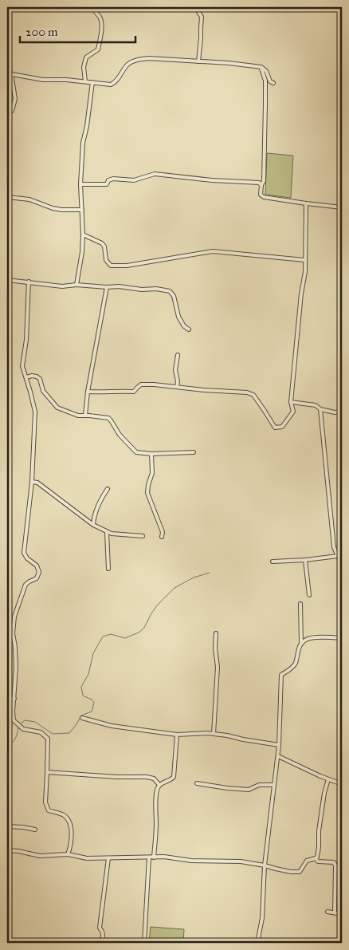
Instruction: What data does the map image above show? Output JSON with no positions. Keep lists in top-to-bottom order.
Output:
{
  "scale_bar": "200 m"
}
